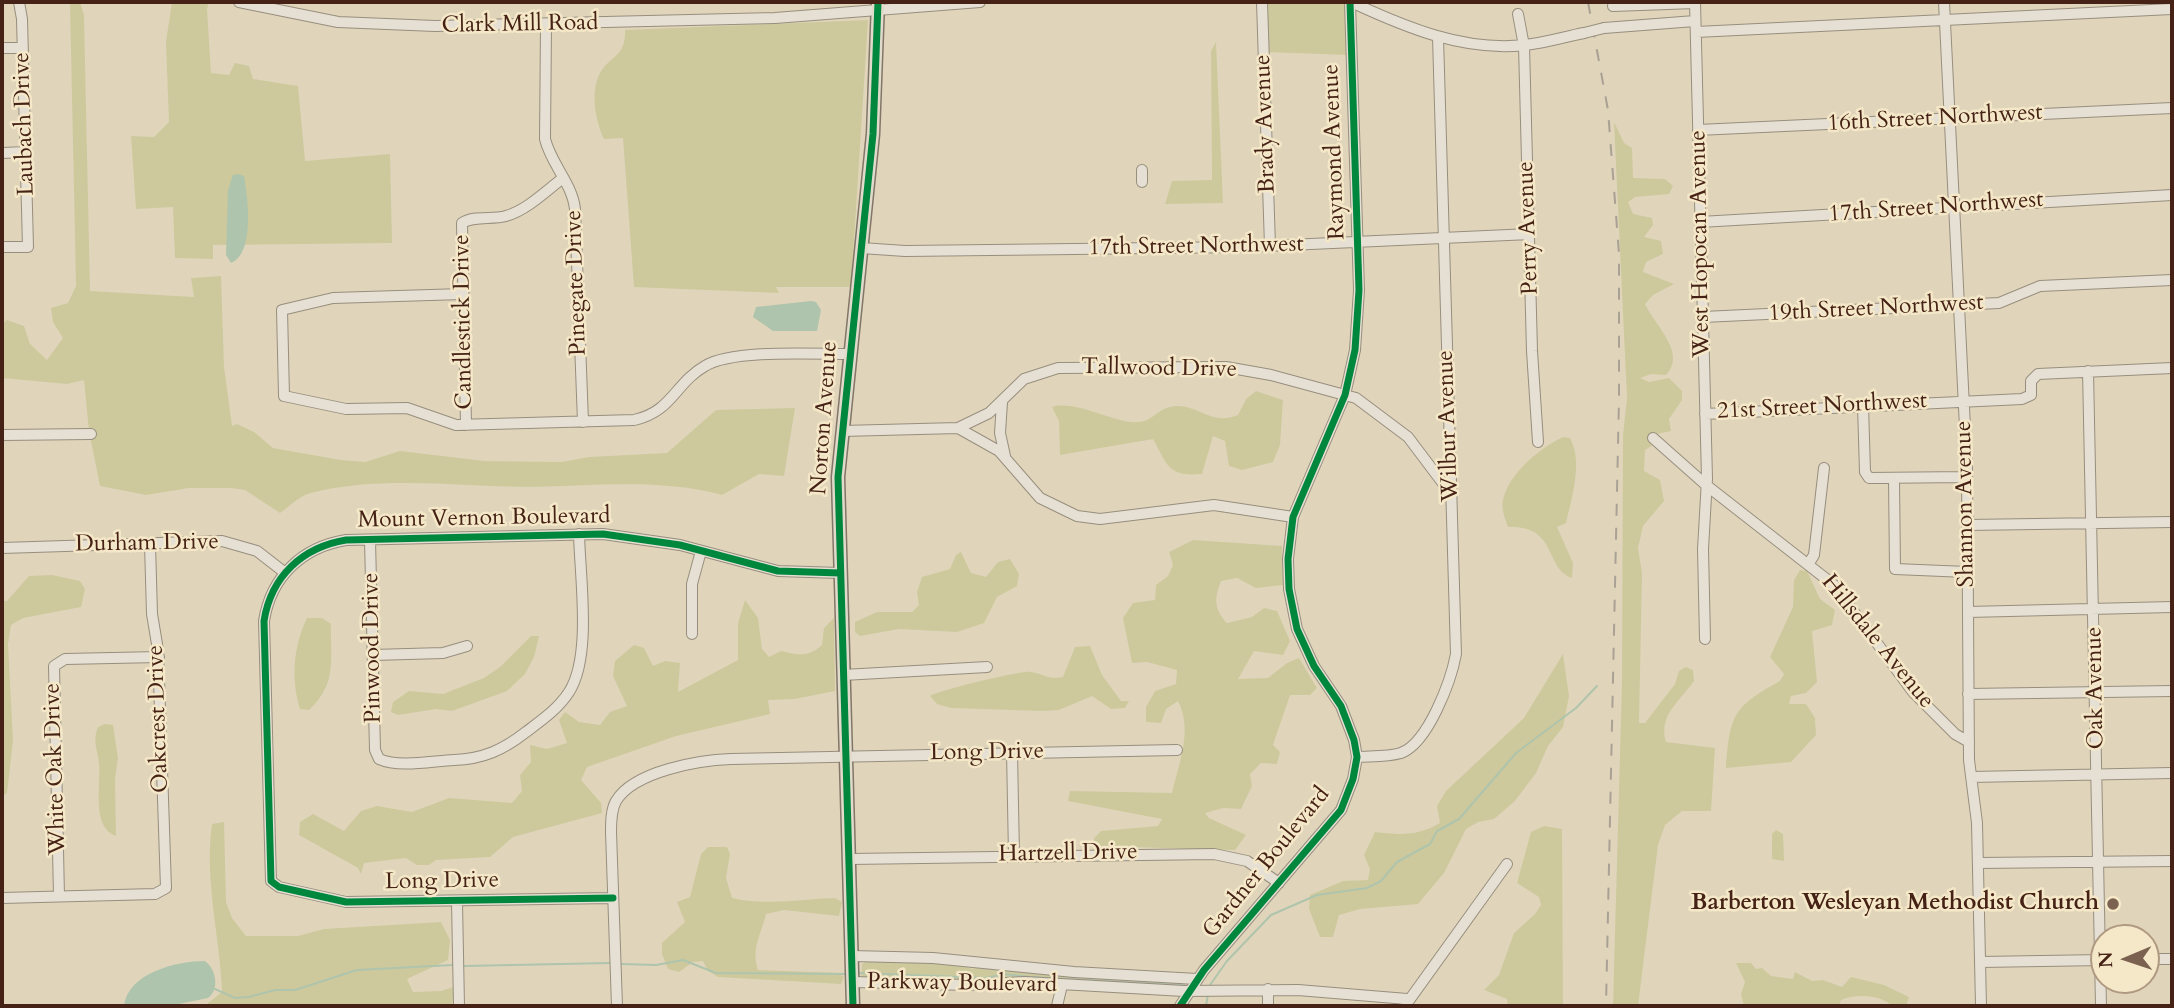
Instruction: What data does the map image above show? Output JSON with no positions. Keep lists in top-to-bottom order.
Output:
{
  "streets": {
    "main road": ["Norton Avenue"],
    "street": [
      "Clark Mill Road",
      "16th Street Northwest",
      "Laubach Drive",
      "Brady Avenue",
      "Raymond Avenue",
      "17th Street Northwest",
      "Perry Avenue",
      "West Hopocan Avenue",
      "Pinegate Drive",
      "19th Street Northwest",
      "Candlestick Drive",
      "Tallwood Drive",
      "21st Street Northwest",
      "Wilbur Avenue",
      "Shannon Avenue",
      "Mount Vernon Boulevard",
      "Durham Drive",
      "Hillsdale Avenue",
      "Pinwood Drive",
      "Oak Avenue",
      "Oakcrest Drive",
      "Long Drive",
      "White Oak Drive",
      "Hartzell Drive",
      "Gardner Boulevard",
      "Parkway Boulevard"
    ]
  },
  "crossings": [
    ["Clark Mill Road", "Pinegate Drive"],
    ["Clark Mill Road", "Norton Avenue"],
    ["16th Street Northwest", "West Hopocan Avenue"],
    ["16th Street Northwest", "Shannon Avenue"],
    ["Brady Avenue", "17th Street Northwest"],
    ["Raymond Avenue", "17th Street Northwest"],
    ["Raymond Avenue", "Gardner Boulevard"],
    ["17th Street Northwest", "Perry Avenue"],
    ["17th Street Northwest", "West Hopocan Avenue"],
    ["17th Street Northwest", "Norton Avenue"],
    ["17th Street Northwest", "Wilbur Avenue"],
    ["17th Street Northwest", "Shannon Avenue"],
    ["West Hopocan Avenue", "19th Street Northwest"],
    ["West Hopocan Avenue", "21st Street Northwest"],
    ["West Hopocan Avenue", "Hillsdale Avenue"],
    ["Pinegate Drive", "Candlestick Drive"],
    ["19th Street Northwest", "Shannon Avenue"],
    ["Tallwood Drive", "Norton Avenue"],
    ["Tallwood Drive", "Wilbur Avenue"],
    ["Tallwood Drive", "Gardner Boulevard"],
    ["21st Street Northwest", "Shannon Avenue"],
    ["21st Street Northwest", "Oak Avenue"],
    ["Norton Avenue", "Mount Vernon Boulevard"],
    ["Norton Avenue", "Long Drive"],
    ["Norton Avenue", "Hartzell Drive"],
    ["Norton Avenue", "Parkway Boulevard"],
    ["Wilbur Avenue", "Gardner Boulevard"],
    ["Shannon Avenue", "Hillsdale Avenue"],
    ["Mount Vernon Boulevard", "Durham Drive"],
    ["Mount Vernon Boulevard", "Pinwood Drive"],
    ["Mount Vernon Boulevard", "Long Drive"],
    ["Durham Drive", "Oakcrest Drive"],
    ["Oakcrest Drive", "White Oak Drive"],
    ["Hartzell Drive", "Gardner Boulevard"],
    ["Gardner Boulevard", "Parkway Boulevard"]
  ],
  "places": ["Barberton Wesleyan Methodist Church"],
  "north": "left"
}
